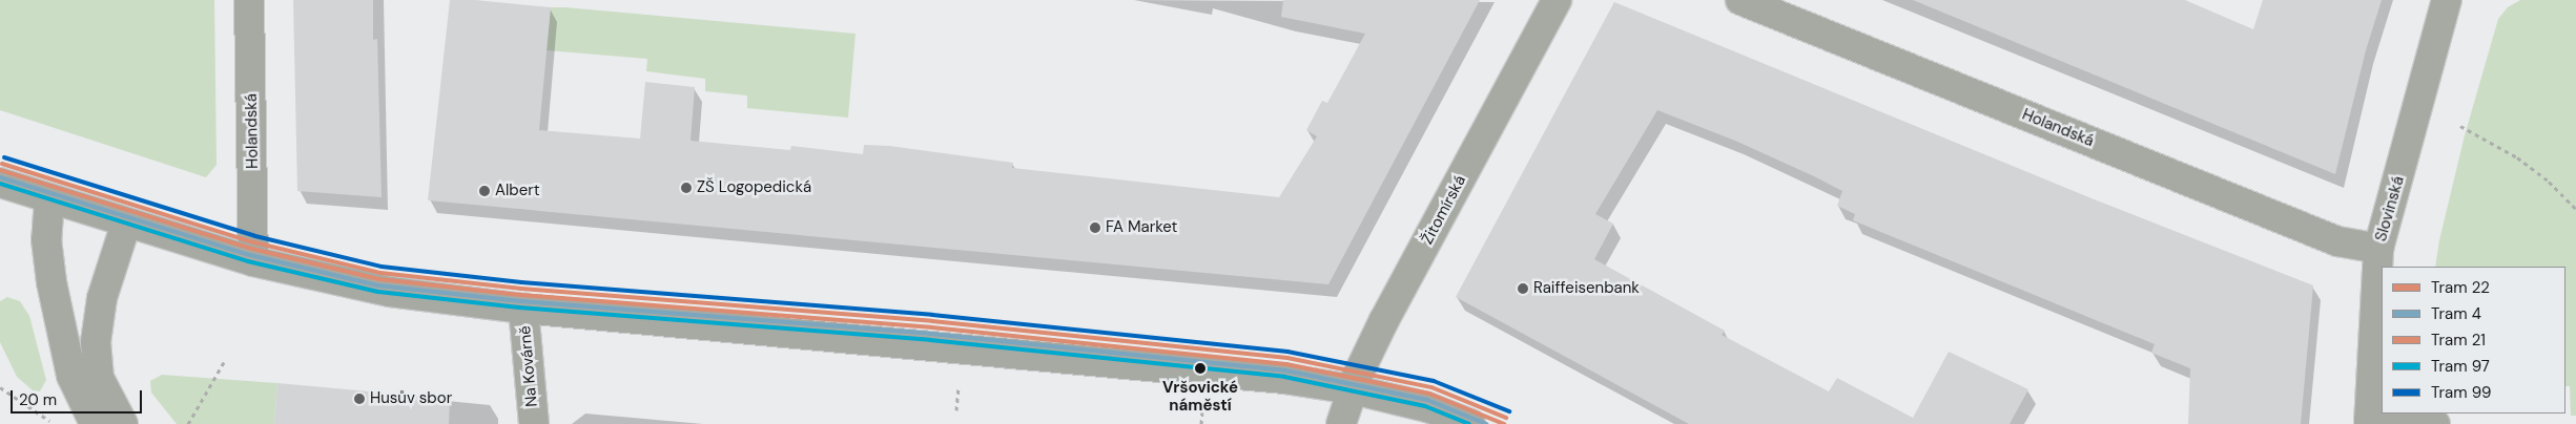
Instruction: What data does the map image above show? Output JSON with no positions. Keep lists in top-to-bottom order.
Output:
{
  "streets": {
    "street": [
      "Holandská",
      "Slovinská",
      "Žitomírská",
      "Na Kovárně"
    ]
  },
  "crossings": [
    ["Holandská", "Slovinská"]
  ],
  "places": [
    "ZŠ Logopedická",
    "Albert",
    "FA Market",
    "Raiffeisenbank",
    "Vršovické náměstí",
    "Husův sbor"
  ],
  "lines": [
    "tram line 99",
    "tram line 21",
    "tram line 22",
    "tram line 4",
    "tram line 97"
  ],
  "legend": [
    "Tram 22",
    "Tram 4",
    "Tram 21",
    "Tram 97",
    "Tram 99"
  ],
  "scale_bar": "20 m"
}
